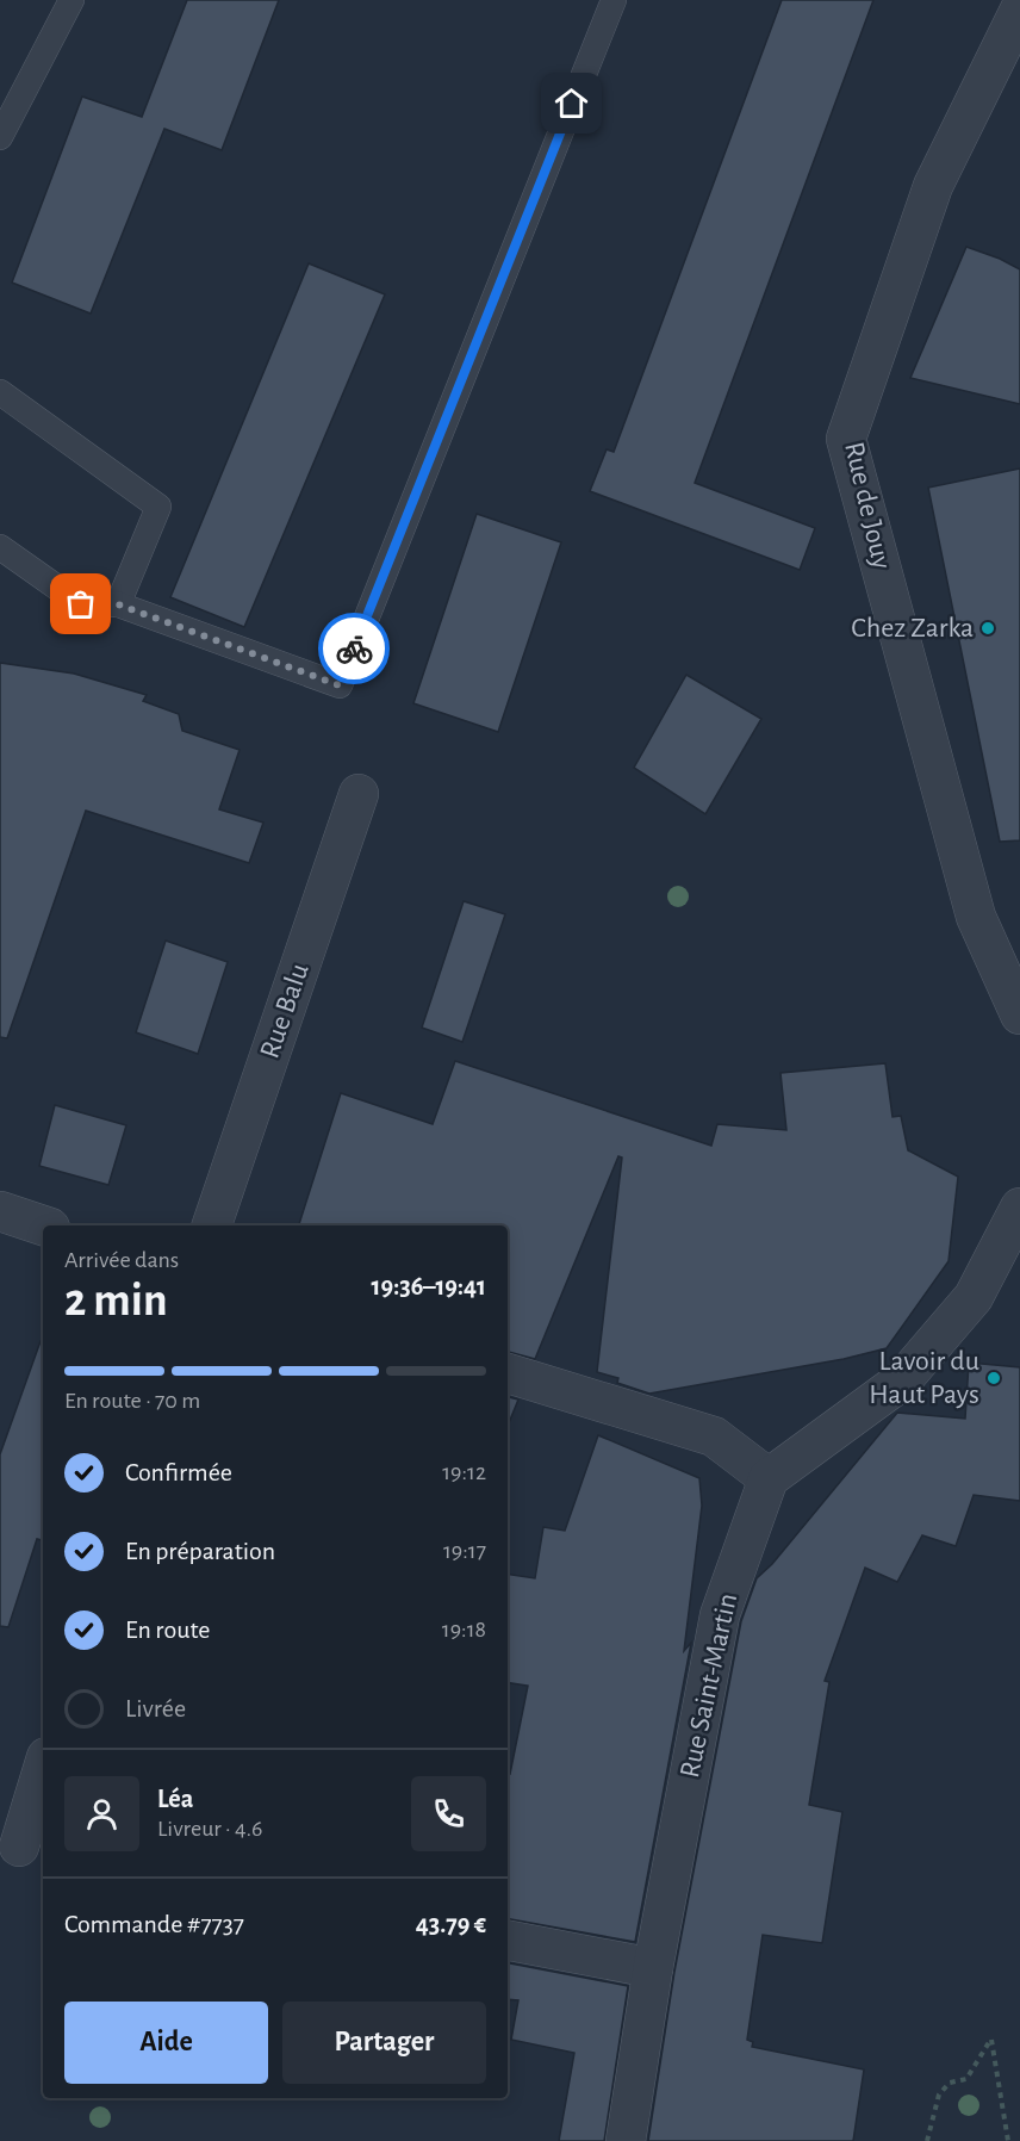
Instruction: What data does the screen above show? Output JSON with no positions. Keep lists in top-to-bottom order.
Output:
{
  "streets": {
    "street": ["Rue de Jouy", "Rue Balu", "Rue Saint-Martin"]
  },
  "places": ["Chez Zarka", "Lavoir du Haut Pays"],
  "page": {
    "heading": ["2 min", "Arrivée dans", "19:36–19:41"],
    "panel": [
      "Léa",
      "Livreur · 4.6",
      "Commande #7737",
      "43.79 €"
    ],
    "bar": "En route · 70 m",
    "list": [
      ["Confirmée", "19:12"],
      ["En préparation", "19:17"],
      ["En route", "19:18"],
      "Livrée"
    ],
    "buttons": ["Aide", "Partager"]
  }
}
